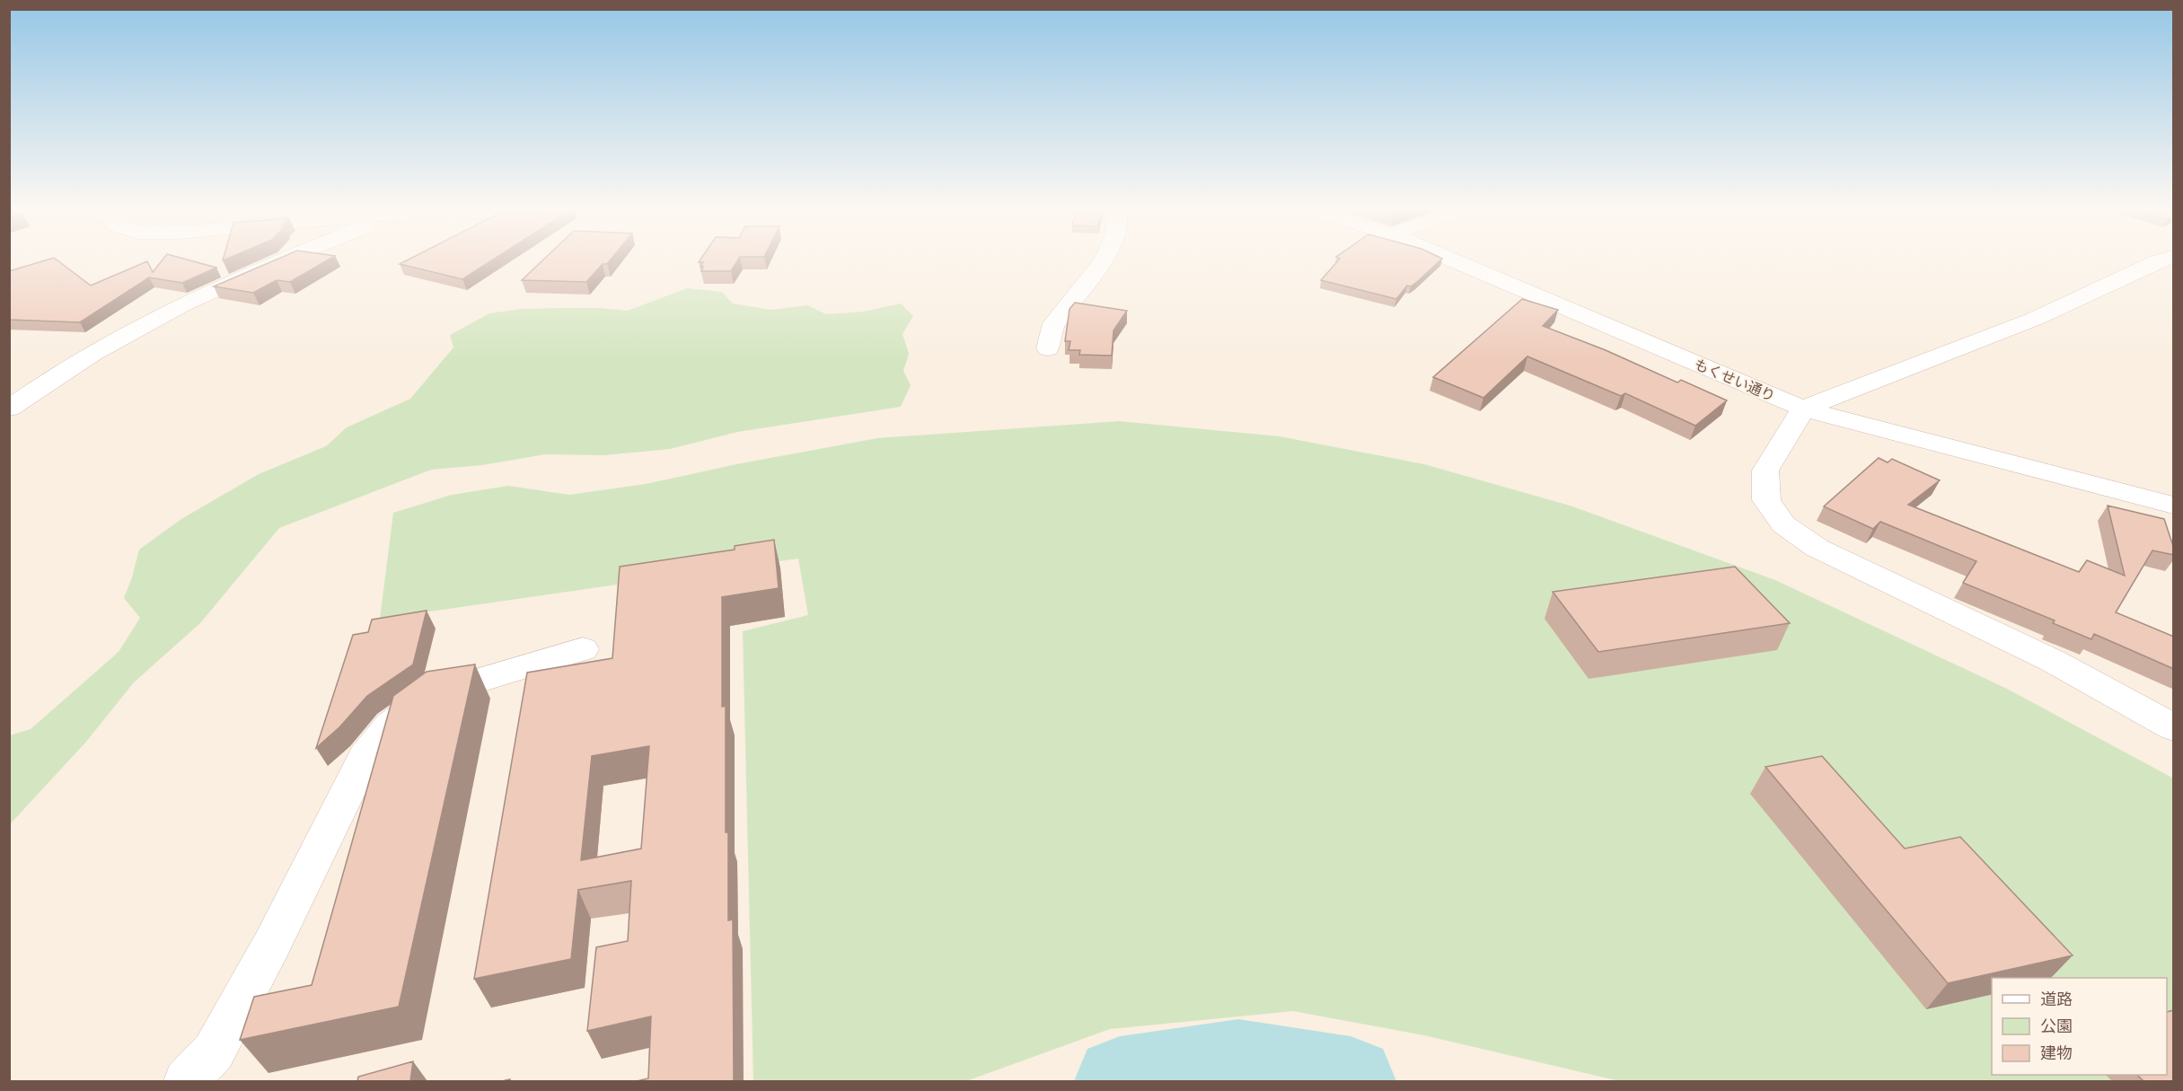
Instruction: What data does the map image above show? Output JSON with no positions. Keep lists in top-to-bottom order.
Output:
{
  "streets": {
    "street": ["もくせい通り"]
  },
  "legend": ["道路", "公園", "建物"]
}
